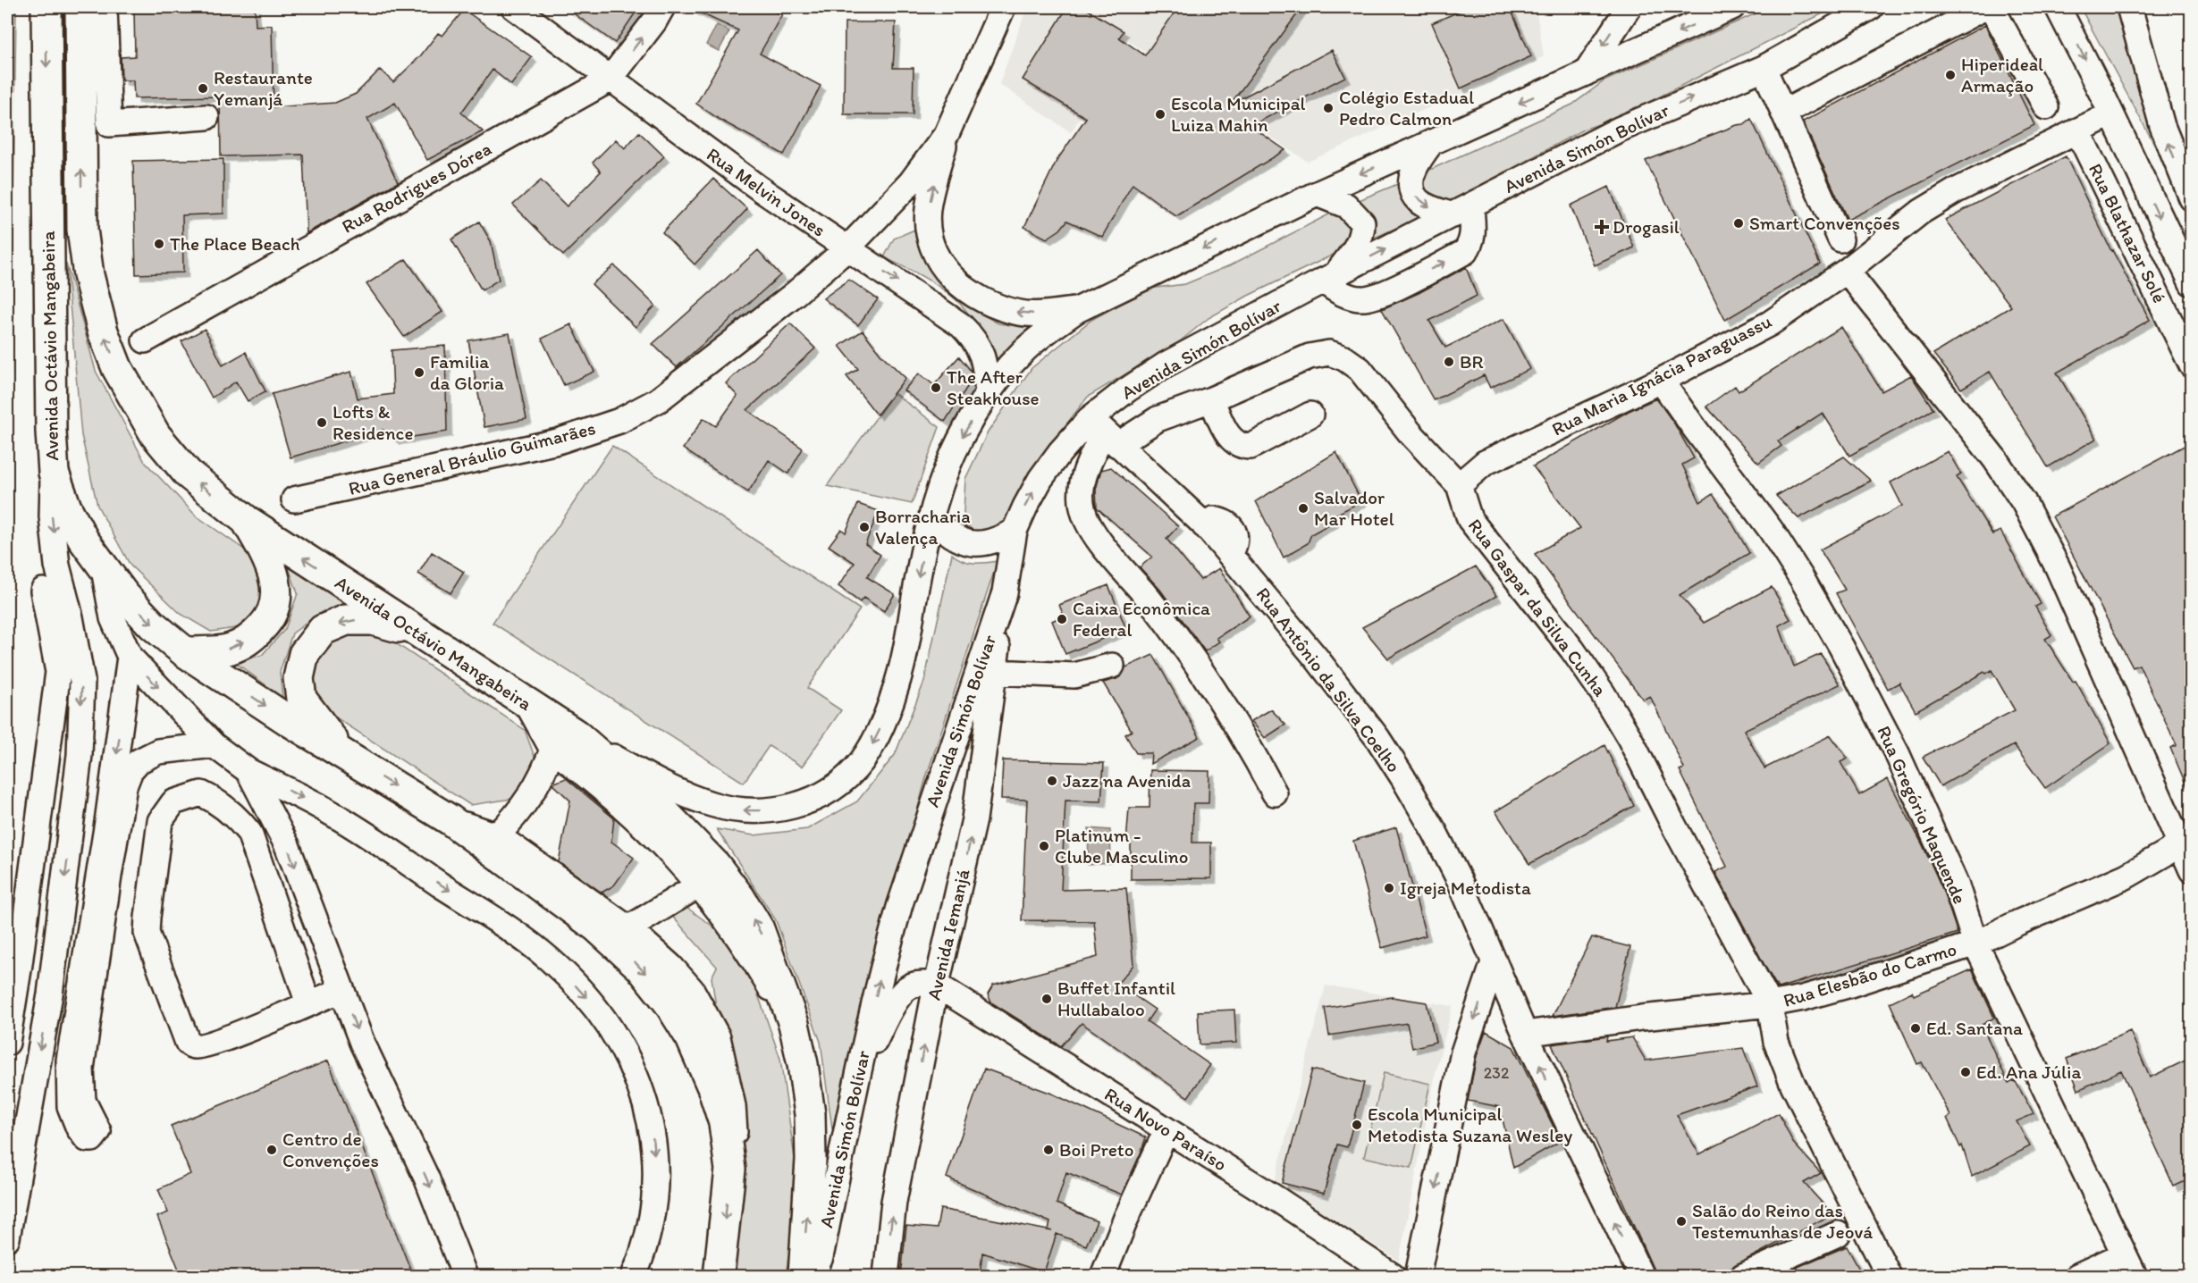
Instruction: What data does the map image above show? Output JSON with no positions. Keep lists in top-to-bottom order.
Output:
{
  "streets": {
    "main road": ["Avenida Octávio Mangabeira"],
    "street": [
      "Avenida Simón Bolívar",
      "Rua Rodrigues Dórea",
      "Rua Melvin Jones",
      "Rua Blathazar Solé",
      "Rua Maria Ignácia Paraguassu",
      "Rua General Bráulio Guimarães",
      "Rua Gaspar da Silva Cunha",
      "Rua Antônio da Silva Coelho",
      "Rua Gregório Maquende",
      "Avenida Iemanjá",
      "Rua Elesbão do Carmo",
      "Rua Novo Paraíso"
    ]
  },
  "crossings": [
    ["Avenida Simón Bolívar", "Rua Gaspar da Silva Cunha"],
    ["Avenida Simón Bolívar", "Rua Antônio da Silva Coelho"],
    ["Avenida Simón Bolívar", "Avenida Iemanjá"],
    ["Rua Rodrigues Dórea", "Rua Melvin Jones"],
    ["Rua Melvin Jones", "Rua General Bráulio Guimarães"],
    ["Rua Blathazar Solé", "Rua Maria Ignácia Paraguassu"],
    ["Rua Maria Ignácia Paraguassu", "Rua Gaspar da Silva Cunha"],
    ["Rua Maria Ignácia Paraguassu", "Rua Gregório Maquende"],
    ["Rua Gaspar da Silva Cunha", "Rua Antônio da Silva Coelho"],
    ["Rua Gaspar da Silva Cunha", "Rua Elesbão do Carmo"],
    ["Rua Antônio da Silva Coelho", "Rua Elesbão do Carmo"],
    ["Rua Gregório Maquende", "Rua Elesbão do Carmo"],
    ["Avenida Iemanjá", "Rua Novo Paraíso"]
  ],
  "one_way": ["Avenida Iemanjá"],
  "places": {
    "other": [
      "Hiperideal Armação",
      "Restaurante Yemanjá",
      "Colégio Estadual Pedro Calmon",
      "Escola Municipal Luiza Mahin",
      "Smart Convenções",
      "The Place Beach",
      "BR",
      "Familia da Gloria",
      "The After Steakhouse",
      "Lofts & Residence",
      "Salvador Mar Hotel",
      "Borracharia Valença",
      "Caixa Econômica Federal",
      "Jazz na Avenida",
      "Platinum - Clube Masculino",
      "Igreja Metodista",
      "Buffet Infantil Hullabaloo",
      "Ed. Santana",
      "Ed. Ana Júlia",
      "Escola Municipal Metodista Suzana Wesley",
      "Centro de Convenções",
      "Boi Preto",
      "Salão do Reino das Testemunhas de Jeová"
    ],
    "health": ["Drogasil"]
  },
  "house_numbers": ["232"]
}
